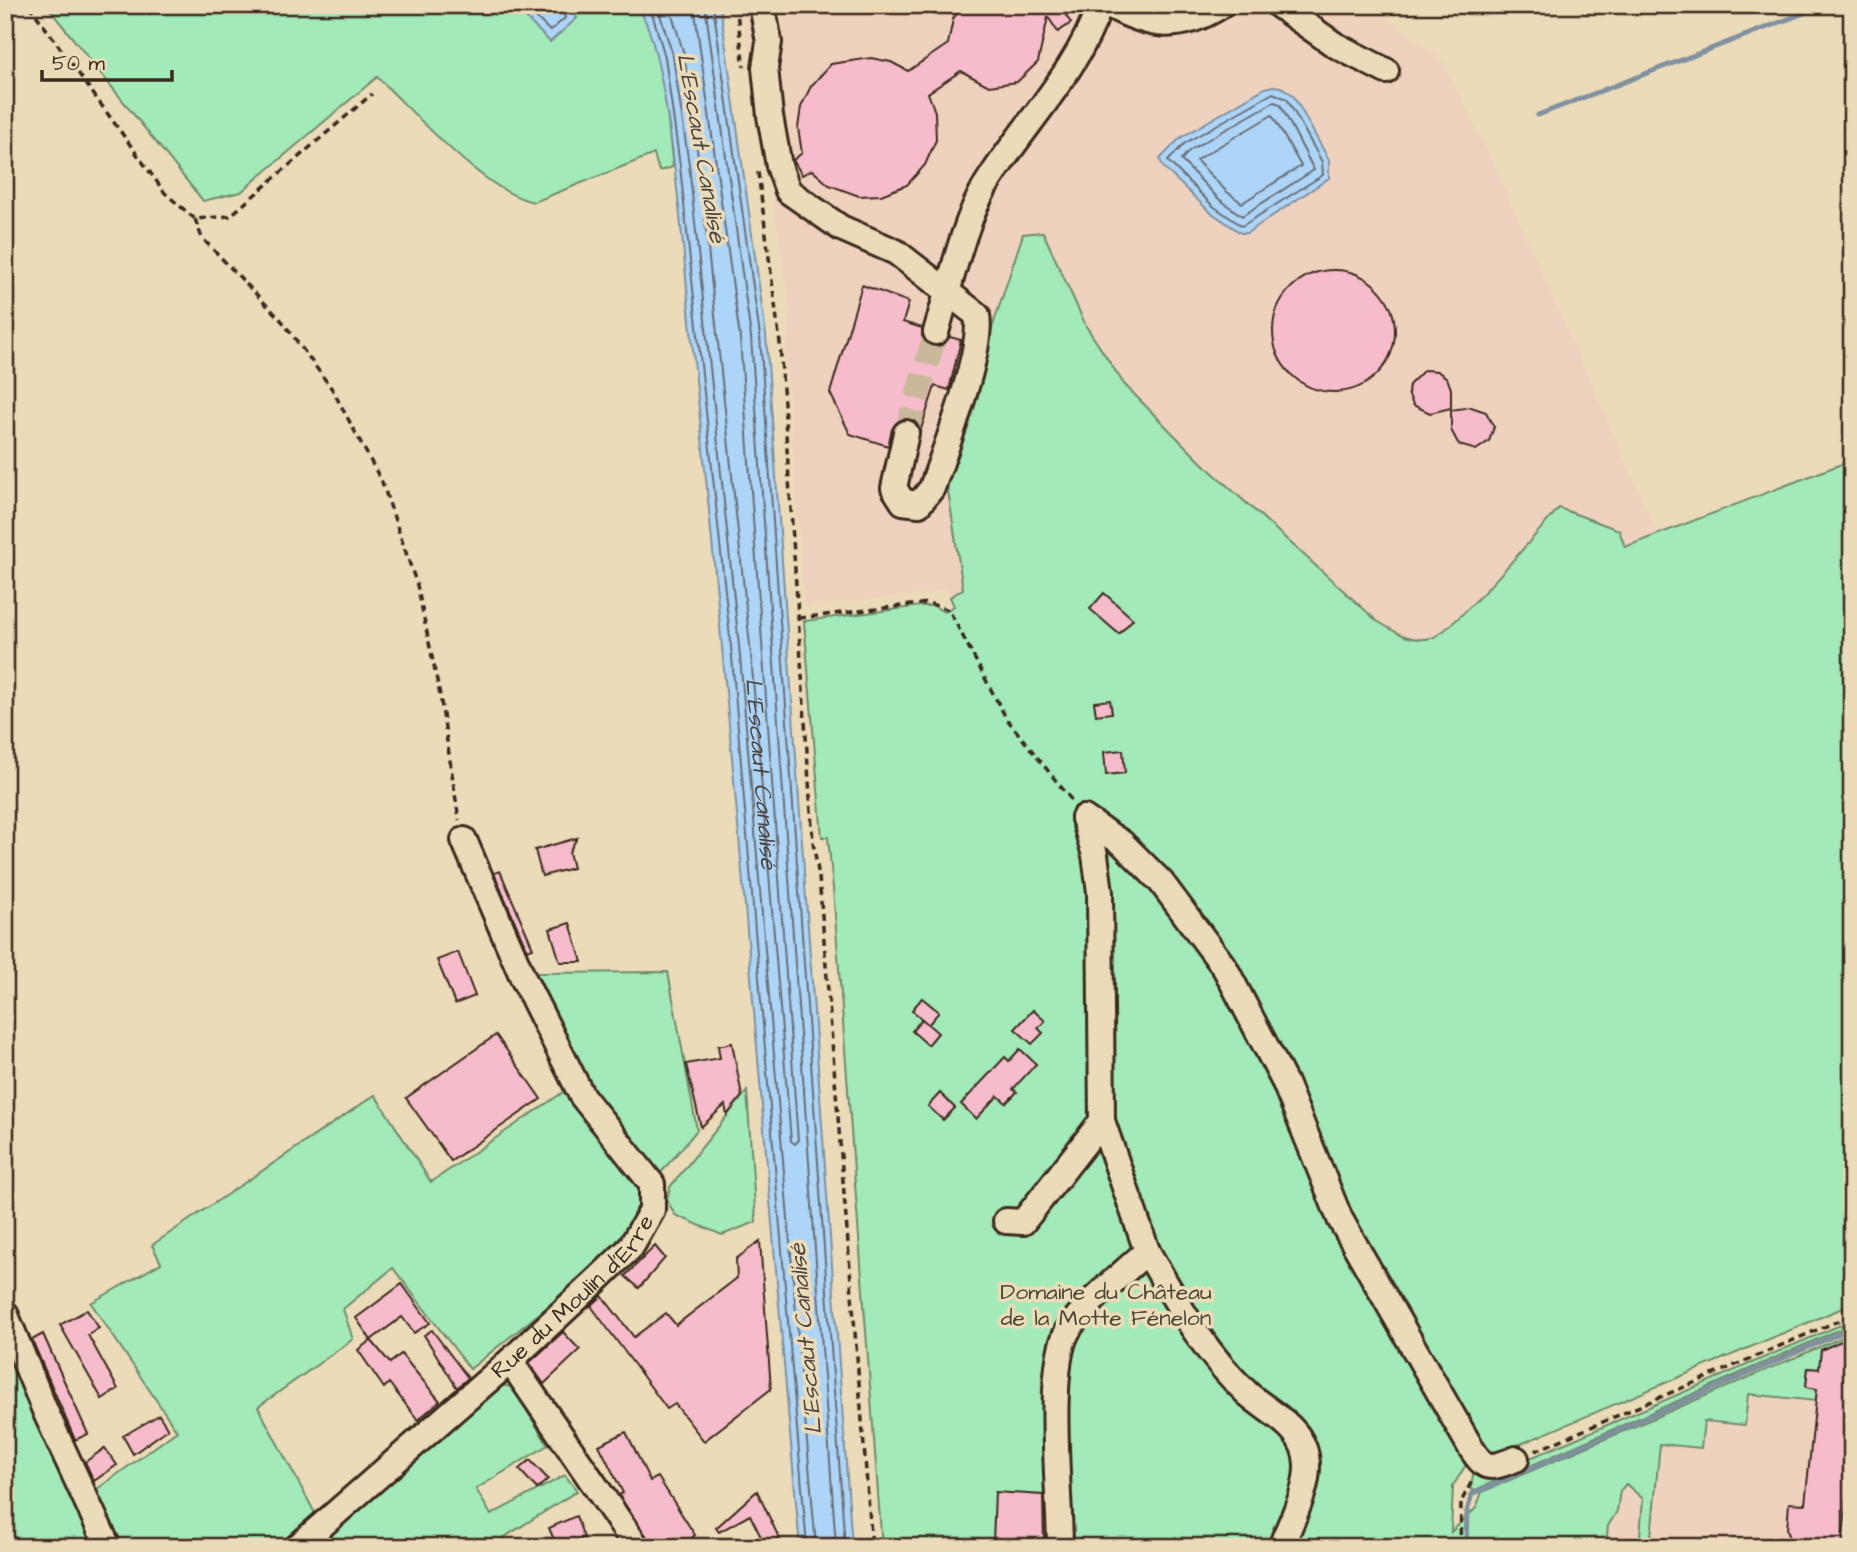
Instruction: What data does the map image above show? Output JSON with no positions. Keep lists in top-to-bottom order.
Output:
{
  "streets": {
    "street": ["Rue du Moulin d'Erre"]
  },
  "water": ["L'Escaut Canalisé"],
  "parks": ["Domaine du Château de la Motte Fénelon"],
  "scale_bar": "50 m"
}
